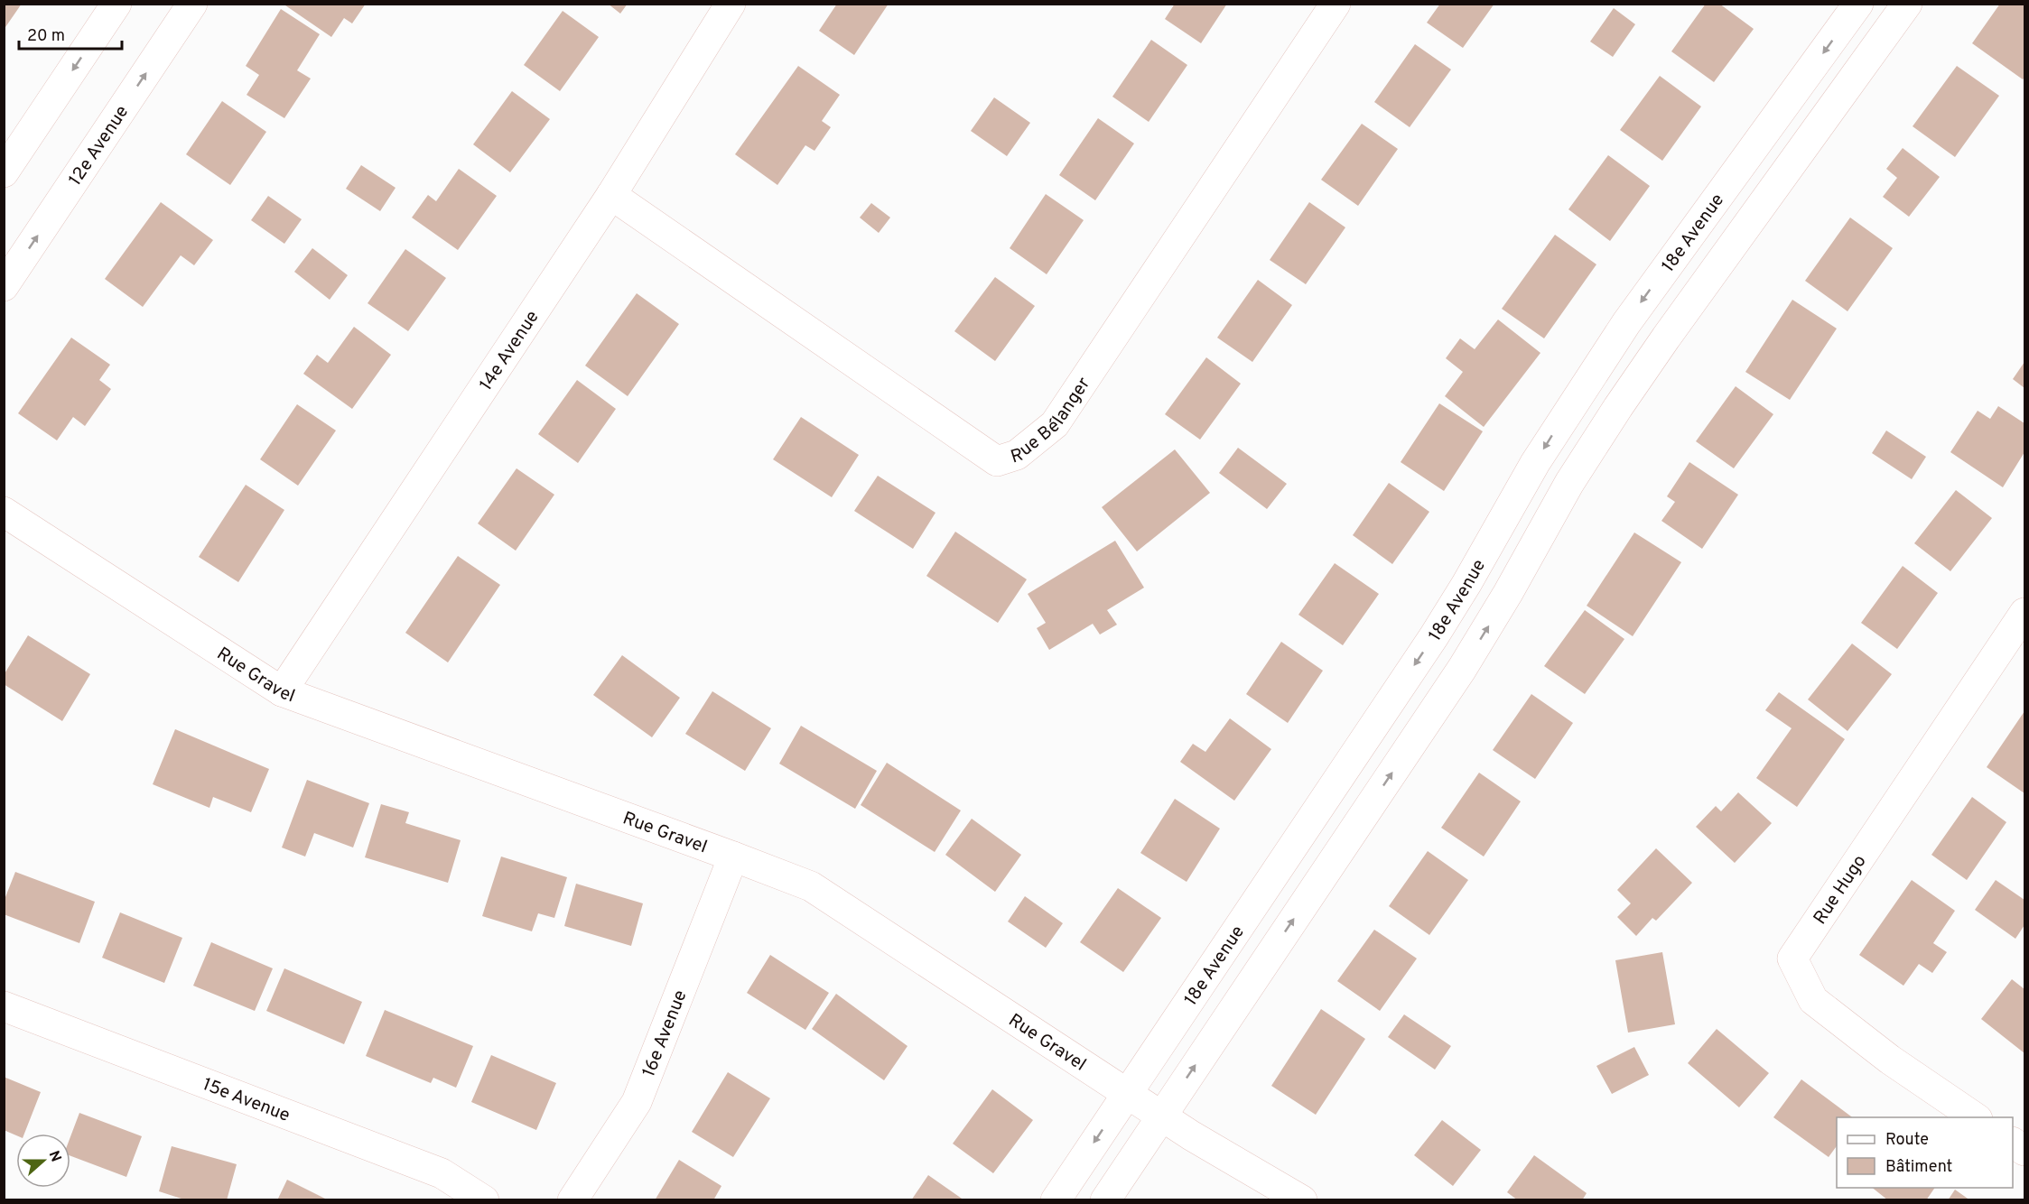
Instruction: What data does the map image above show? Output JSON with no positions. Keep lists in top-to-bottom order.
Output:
{
  "streets": {
    "street": [
      "12e Avenue",
      "18e Avenue",
      "14e Avenue",
      "Rue Bélanger",
      "Rue Gravel",
      "Rue Hugo",
      "16e Avenue",
      "15e Avenue"
    ]
  },
  "crossings": [
    ["18e Avenue", "Rue Gravel"],
    ["14e Avenue", "Rue Bélanger"],
    ["14e Avenue", "Rue Gravel"],
    ["Rue Gravel", "16e Avenue"]
  ],
  "legend": ["Route", "Bâtiment"],
  "scale_bar": "20 m",
  "north": "right"
}
